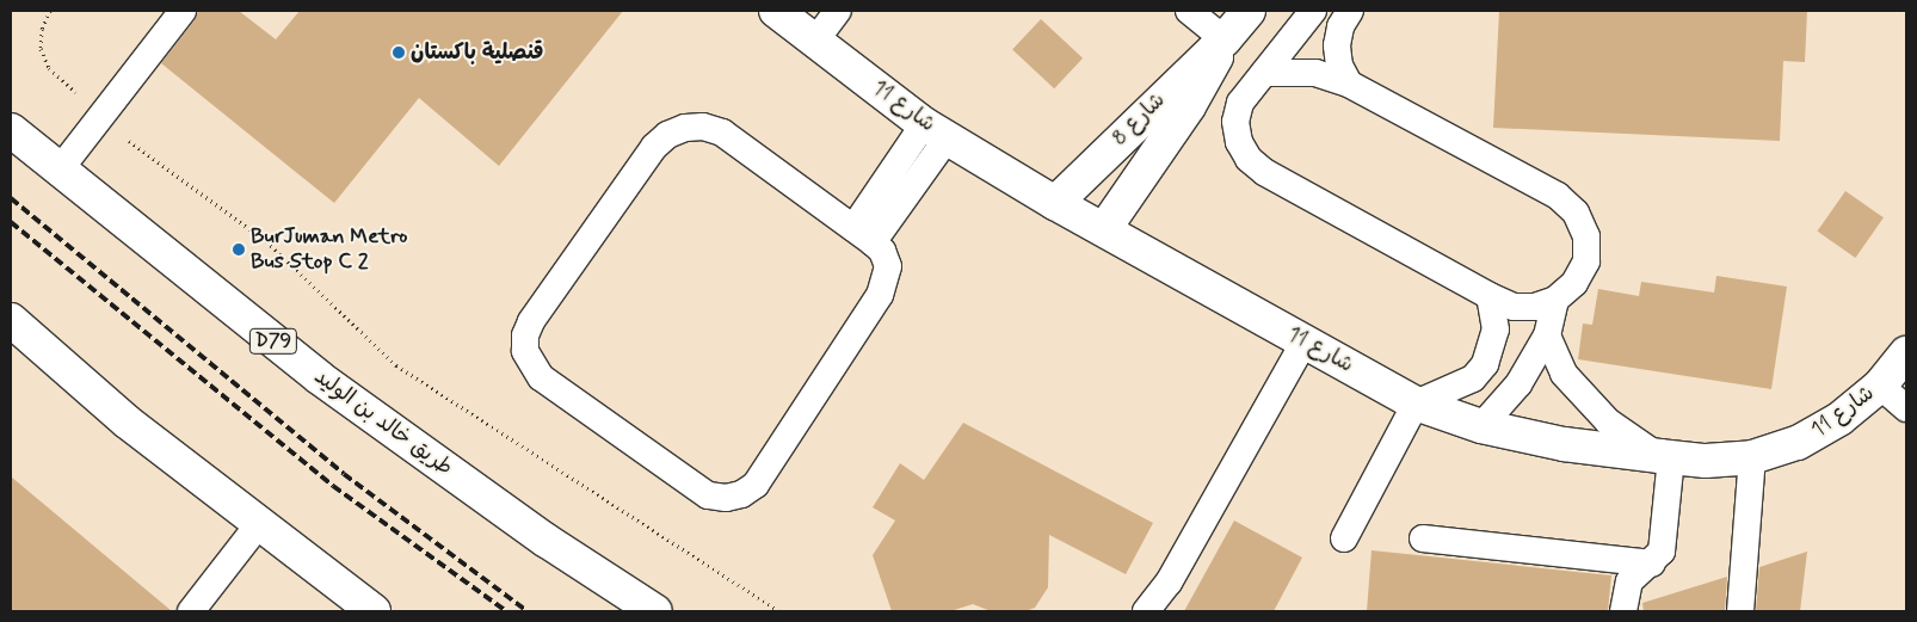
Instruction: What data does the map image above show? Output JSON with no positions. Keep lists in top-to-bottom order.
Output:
{
  "streets": {
    "street": [
      "شارع 11",
      "شارع 8",
      "D79",
      "طريق خالد بن الوليد"
    ]
  },
  "crossings": [
    ["شارع 11", "شارع 8"]
  ],
  "places": ["قنصلية باكستان", "BurJuman Metro Bus Stop C 2"]
}
